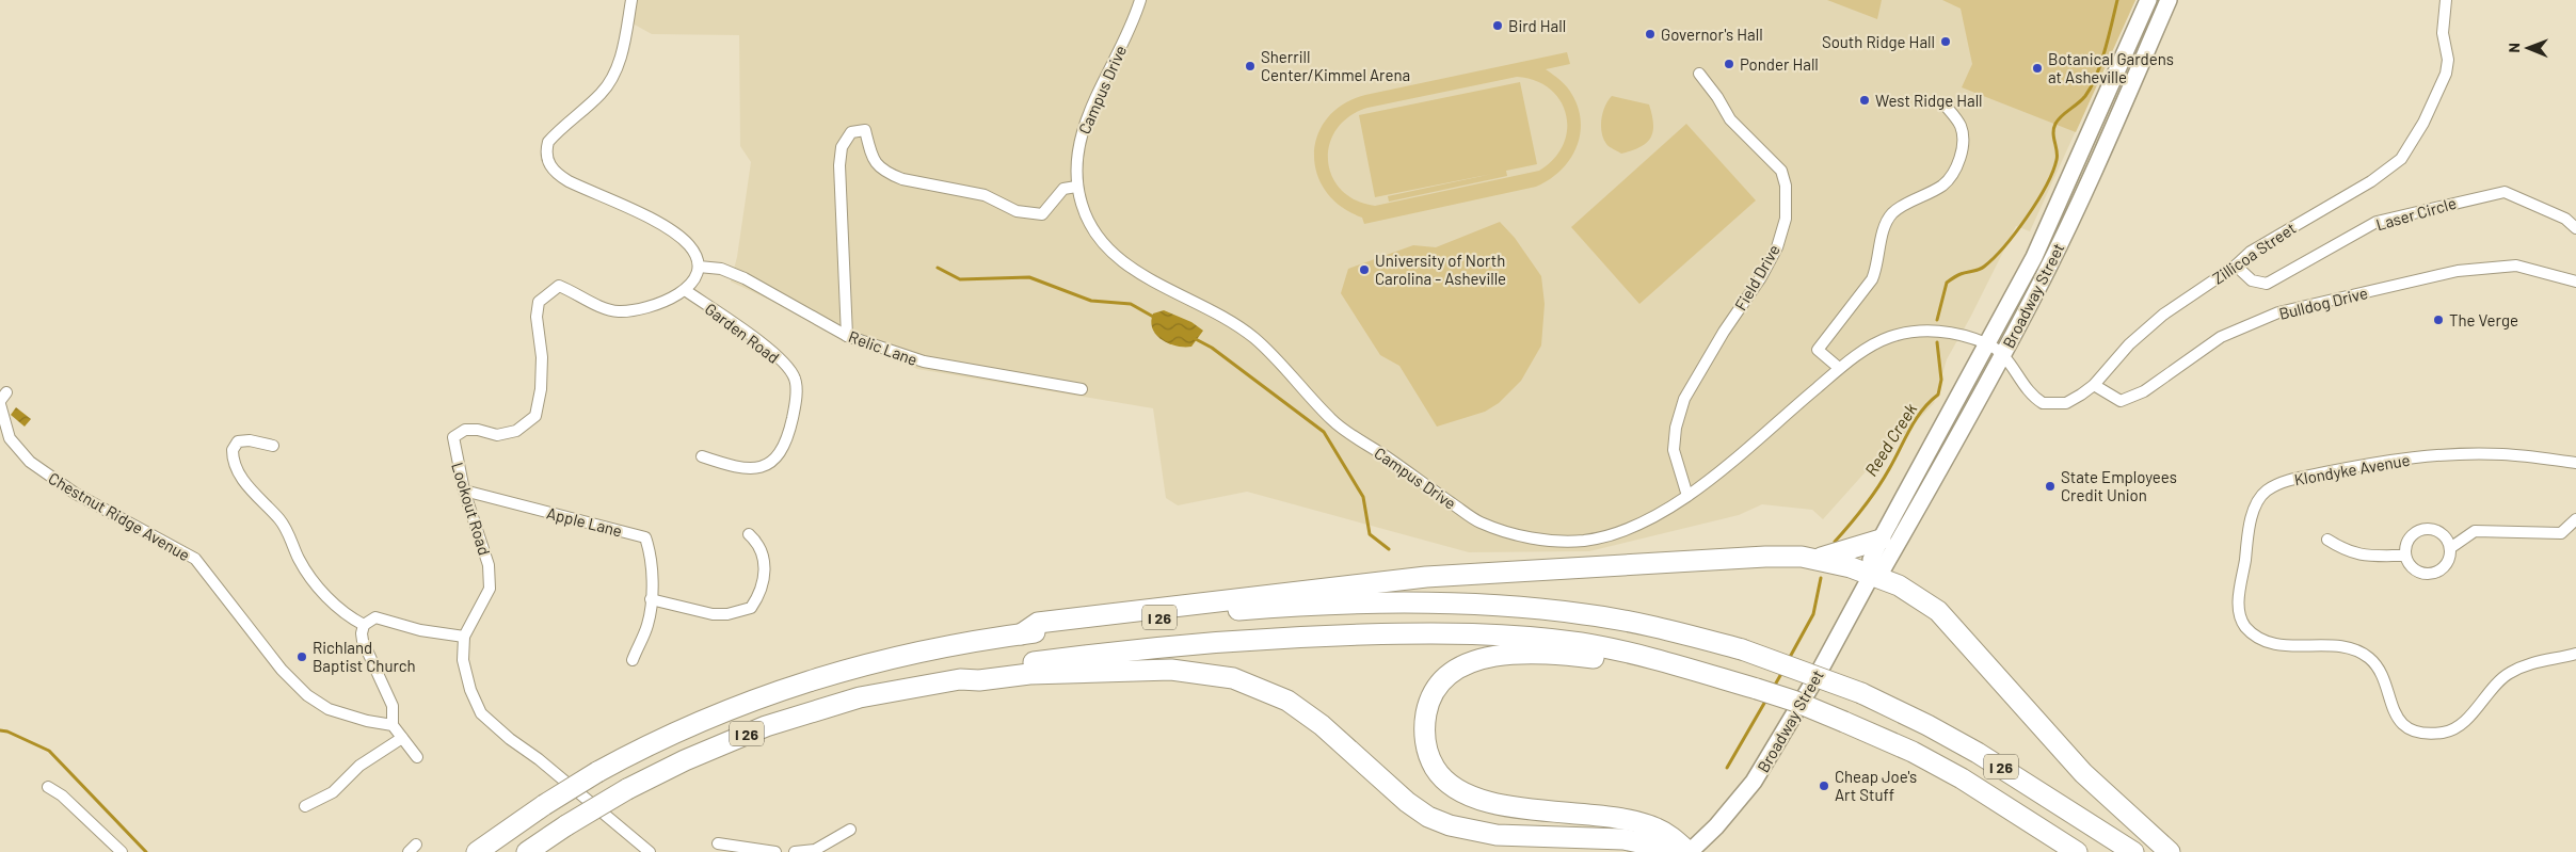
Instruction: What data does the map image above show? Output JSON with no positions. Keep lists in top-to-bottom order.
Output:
{
  "streets": {
    "highway": ["I 26"],
    "main road": ["Broadway Street"],
    "street": [
      "Campus Drive",
      "Laser Circle",
      "Zillicoa Street",
      "Field Drive",
      "Bulldog Drive",
      "Garden Road",
      "Relic Lane",
      "Klondyke Avenue",
      "Lookout Road",
      "Chestnut Ridge Avenue",
      "Apple Lane"
    ]
  },
  "crossings": [
    ["Campus Drive", "Zillicoa Street"],
    ["Campus Drive", "Field Drive"],
    ["Campus Drive", "Broadway Street"],
    ["Laser Circle", "Zillicoa Street"],
    ["Zillicoa Street", "Broadway Street"],
    ["Zillicoa Street", "Bulldog Drive"],
    ["Garden Road", "Lookout Road"],
    ["Lookout Road", "Apple Lane"]
  ],
  "water": ["Reed Creek"],
  "places": [
    "Bird Hall",
    "Governor's Hall",
    "South Ridge Hall",
    "Ponder Hall",
    "Sherrill Center/Kimmel Arena",
    "Botanical Gardens at Asheville",
    "West Ridge Hall",
    "University of North Carolina - Asheville",
    "The Verge",
    "State Employees Credit Union",
    "Richland Baptist Church",
    "Cheap Joe's Art Stuff"
  ],
  "north": "left"
}
